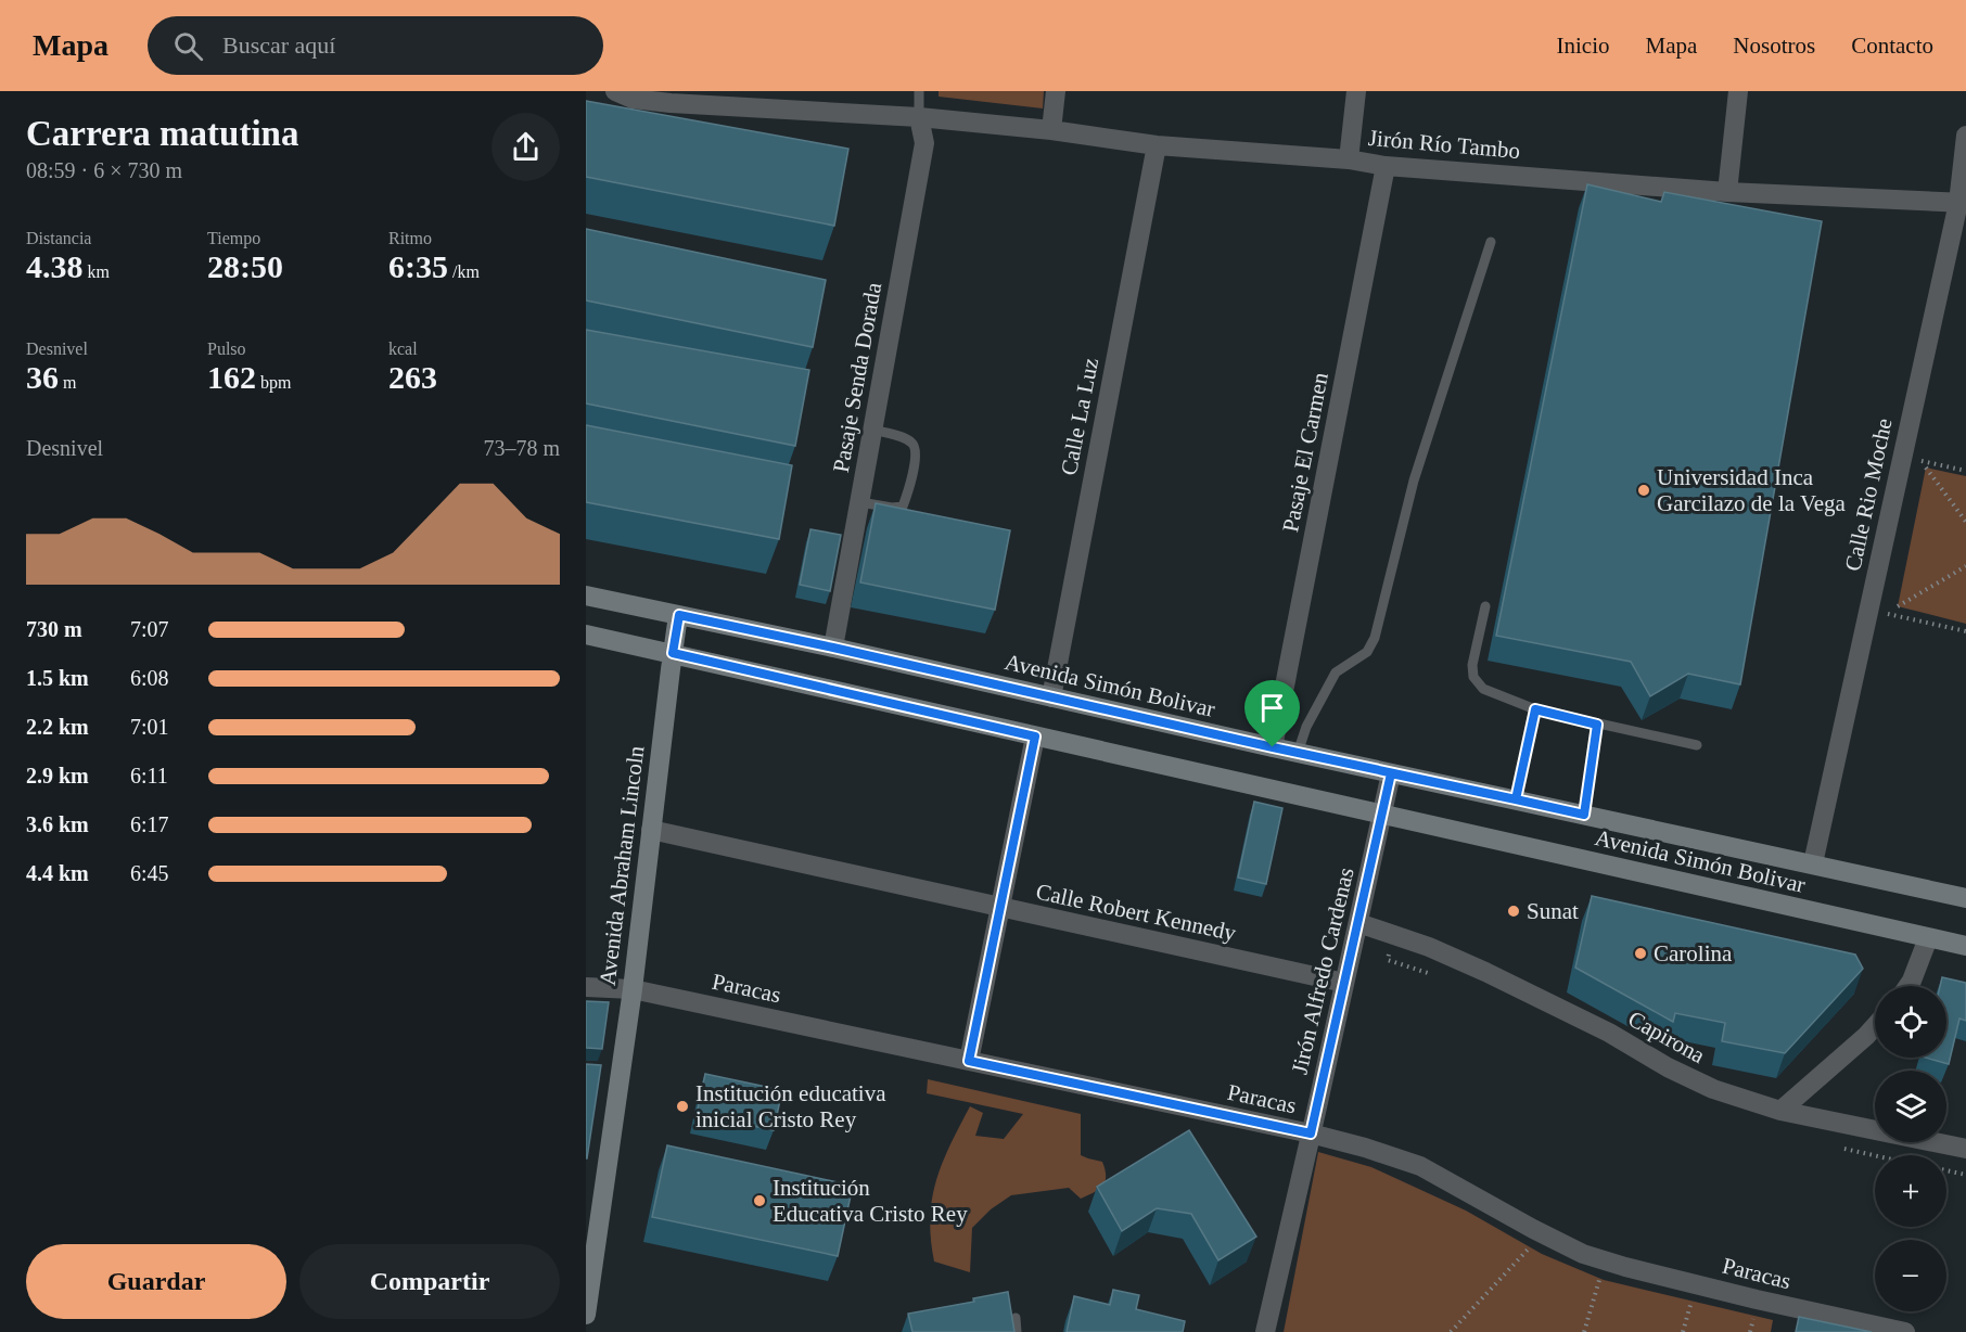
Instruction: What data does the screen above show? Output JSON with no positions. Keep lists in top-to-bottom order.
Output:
{
  "streets": {
    "main road": ["Avenida Simón Bolivar", "Avenida Abraham Lincoln"],
    "street": [
      "Jirón Río Tambo",
      "Pasaje Senda Dorada",
      "Calle La Luz",
      "Pasaje El Carmen",
      "Calle Rio Moche",
      "Calle Robert Kennedy",
      "Jirón Alfredo Cardenas",
      "Paracas",
      "Capirona"
    ]
  },
  "crossings": [
    ["Jirón Río Tambo", "Pasaje Senda Dorada"],
    ["Jirón Río Tambo", "Calle La Luz"],
    ["Jirón Río Tambo", "Pasaje El Carmen"],
    ["Jirón Río Tambo", "Calle Rio Moche"],
    ["Pasaje Senda Dorada", "Avenida Simón Bolivar"],
    ["Calle La Luz", "Avenida Simón Bolivar"],
    ["Pasaje El Carmen", "Avenida Simón Bolivar"],
    ["Calle Rio Moche", "Avenida Simón Bolivar"],
    ["Avenida Simón Bolivar", "Avenida Abraham Lincoln"],
    ["Avenida Simón Bolivar", "Jirón Alfredo Cardenas"],
    ["Avenida Abraham Lincoln", "Calle Robert Kennedy"],
    ["Avenida Abraham Lincoln", "Paracas"],
    ["Calle Robert Kennedy", "Jirón Alfredo Cardenas"],
    ["Jirón Alfredo Cardenas", "Paracas"],
    ["Jirón Alfredo Cardenas", "Capirona"]
  ],
  "places": [
    "Universidad Inca Garcilazo de la Vega",
    "Sunat",
    "Carolina",
    "Institución educativa inicial Cristo Rey",
    "Institución Educativa Cristo Rey"
  ],
  "page": {
    "header": "Mapa",
    "search": "Buscar aquí",
    "nav": [
      "Inicio",
      "Mapa",
      "Nosotros",
      "Contacto"
    ],
    "heading": ["Carrera matutina", "08:59 · 6 × 730 m"],
    "stats": [
      ["Distancia", "4.38 km"],
      ["Tiempo", "28:50"],
      ["Ritmo", "6:35 /km"],
      ["Desnivel", "36 m"],
      ["Pulso", "162 bpm"],
      ["kcal", "263"]
    ],
    "chart": ["Desnivel", "73–78 m"],
    "list": [
      {
        "name": "730 m",
        "note": "7:07"
      },
      {
        "name": "1.5 km",
        "note": "6:08"
      },
      {
        "name": "2.2 km",
        "note": "7:01"
      },
      {
        "name": "2.9 km",
        "note": "6:11"
      },
      {
        "name": "3.6 km",
        "note": "6:17"
      },
      {
        "name": "4.4 km",
        "note": "6:45"
      }
    ],
    "map_buttons": ["+", "−"],
    "buttons": ["Guardar", "Compartir"]
  }
}
